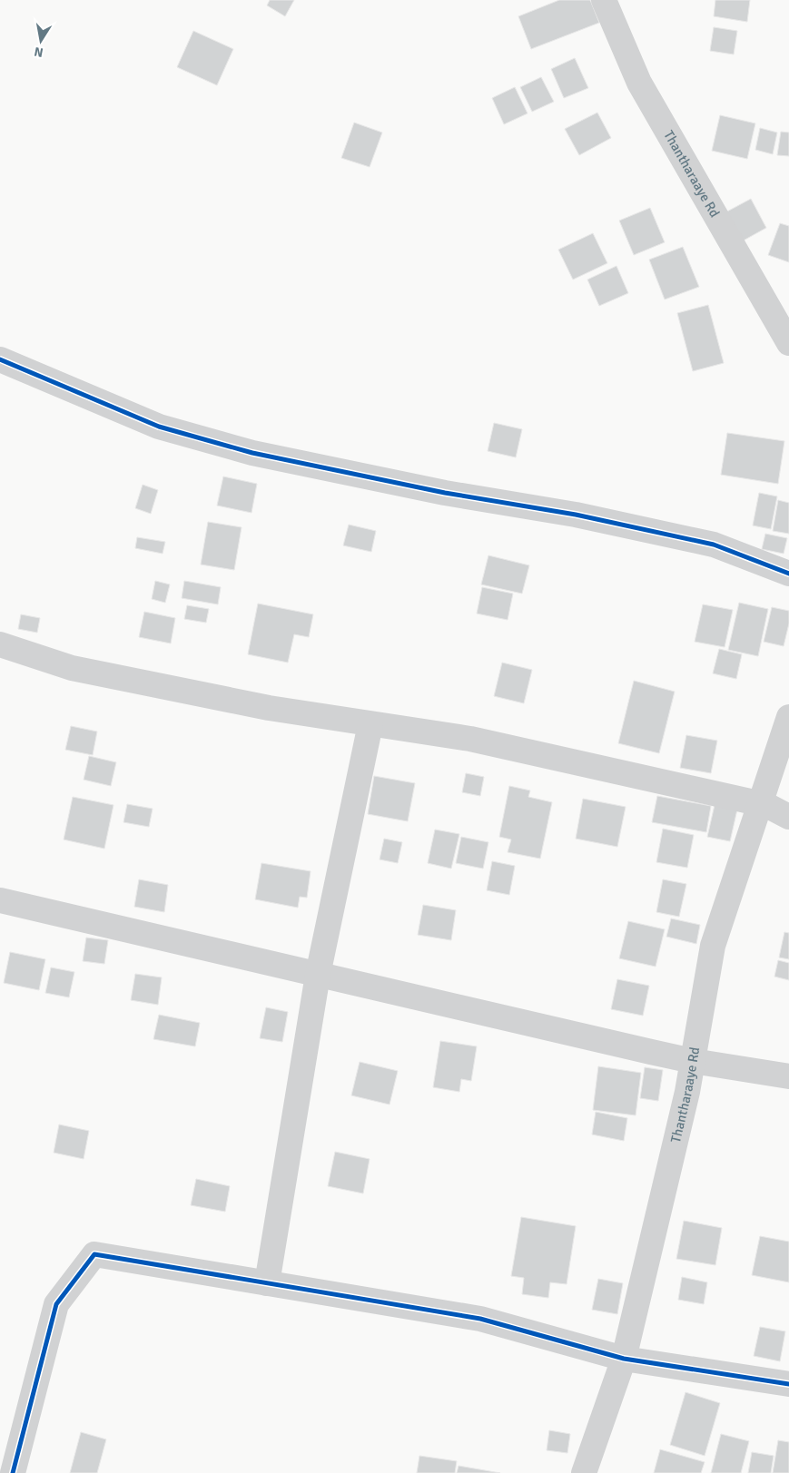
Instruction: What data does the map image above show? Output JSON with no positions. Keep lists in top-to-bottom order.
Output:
{
  "streets": {
    "street": ["Thantharaaye Rd"]
  },
  "north": "bottom"
}
